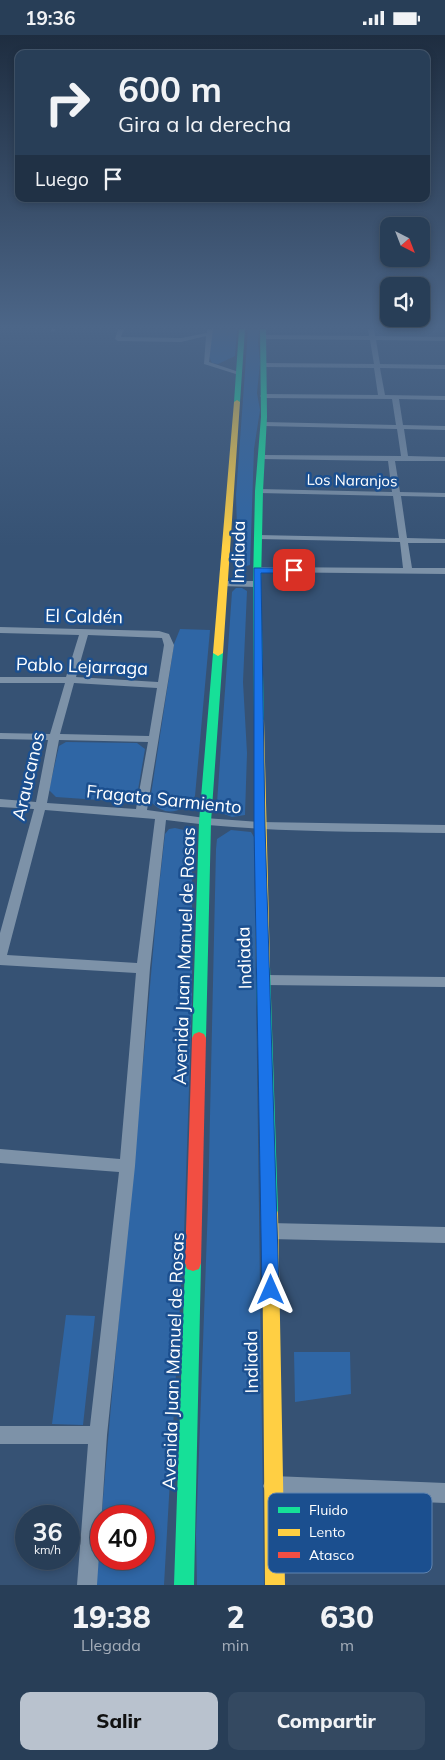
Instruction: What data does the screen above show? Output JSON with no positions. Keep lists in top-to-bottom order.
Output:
{
  "streets": {
    "main road": ["Indiada", "Avenida Juan Manuel de Rosas"],
    "street": [
      "Los Naranjos",
      "El Caldén",
      "Pablo Lejarraga",
      "Araucanos",
      "Fragata Sarmiento"
    ]
  },
  "crossings": [
    ["Los Naranjos", "Indiada"],
    ["Indiada", "Fragata Sarmiento"],
    ["El Caldén", "Pablo Lejarraga"],
    ["El Caldén", "Araucanos"],
    ["Pablo Lejarraga", "Araucanos"],
    ["Araucanos", "Fragata Sarmiento"],
    ["Fragata Sarmiento", "Avenida Juan Manuel de Rosas"]
  ],
  "legend": ["Fluido", "Lento", "Atasco"],
  "north": "bottom right",
  "page": {
    "status": "19:36",
    "turn": ["600 m", "Gira a la derecha"],
    "then": "Luego",
    "speed": "36 km/h",
    "limit": "40",
    "eta": [
      "19:38",
      "Llegada",
      "2",
      "min",
      "630",
      "m"
    ],
    "buttons": ["Salir", "Compartir"]
  }
}
